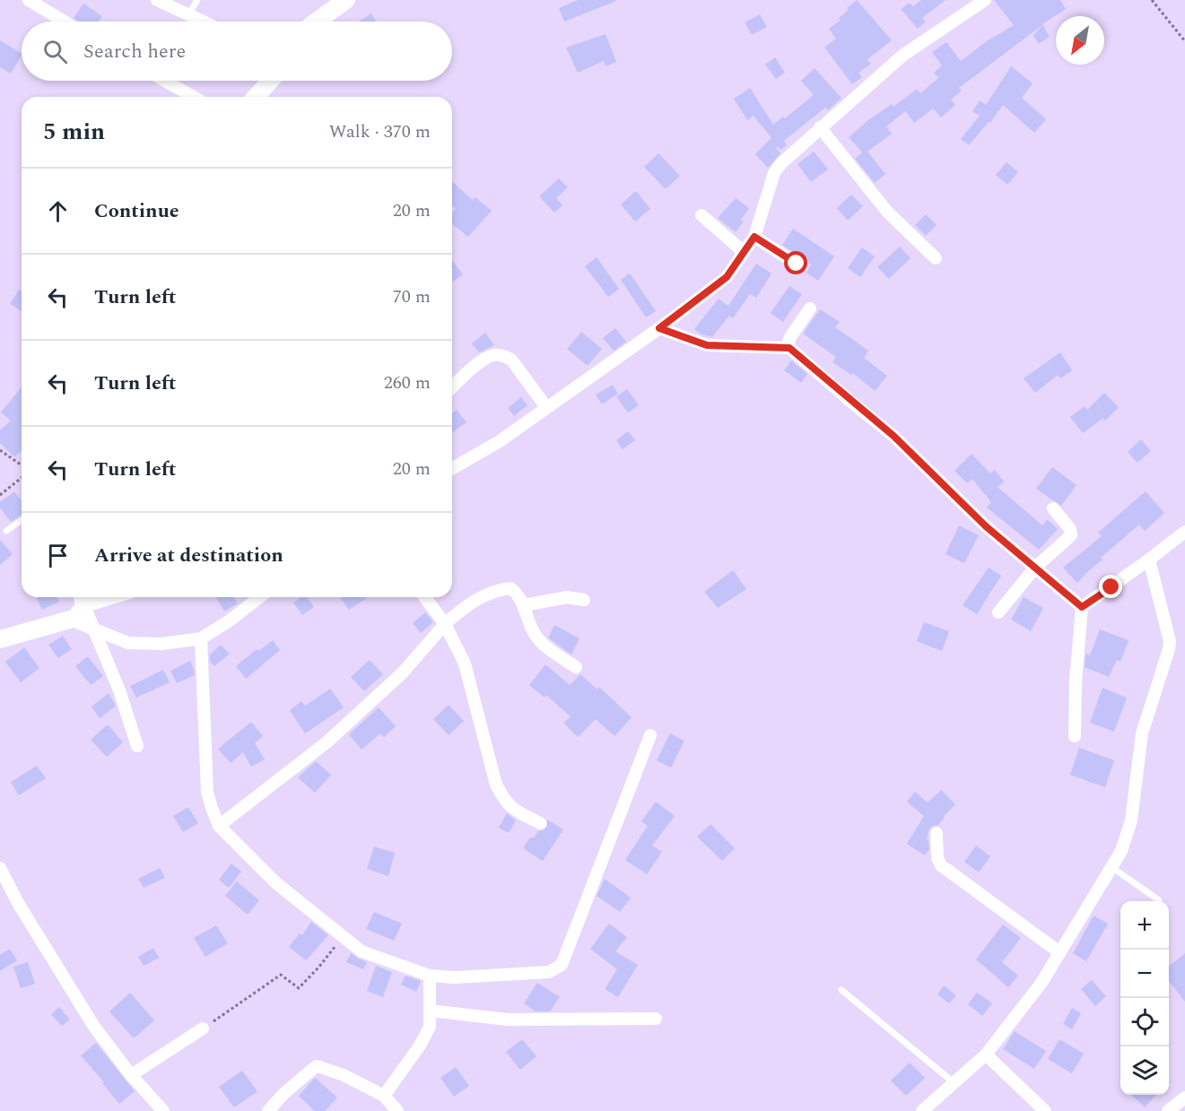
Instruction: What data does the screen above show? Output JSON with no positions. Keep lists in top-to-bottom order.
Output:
{
  "north": "bottom left",
  "page": {
    "search": "Search here",
    "heading": ["5 min", "Walk · 370 m"],
    "list": [
      ["Continue", "20 m"],
      ["Turn left", "70 m"],
      ["Turn left", "260 m"],
      ["Turn left", "20 m"],
      "Arrive at destination"
    ],
    "map_buttons": ["+", "−"]
  }
}
